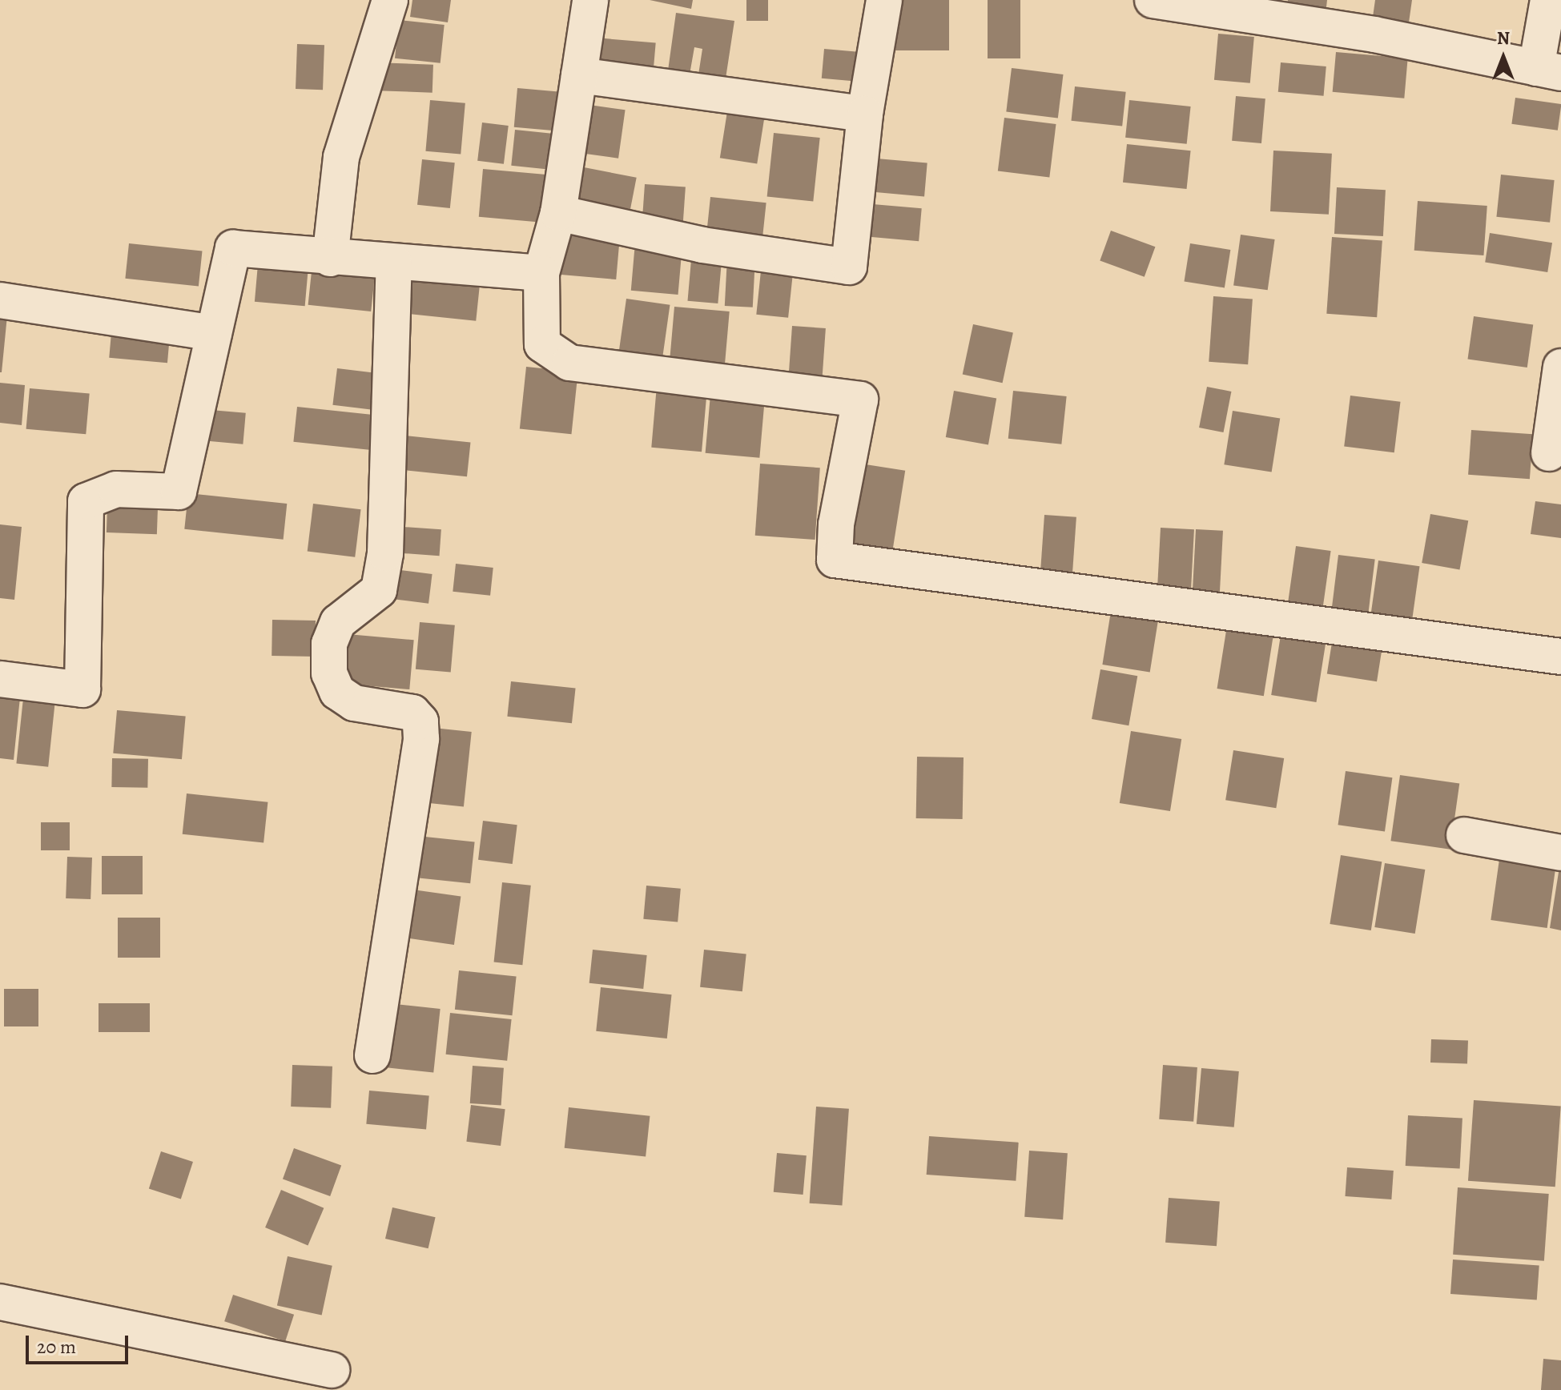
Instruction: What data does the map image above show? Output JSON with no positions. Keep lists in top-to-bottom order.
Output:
{
  "scale_bar": "20 m",
  "north": "top"
}
